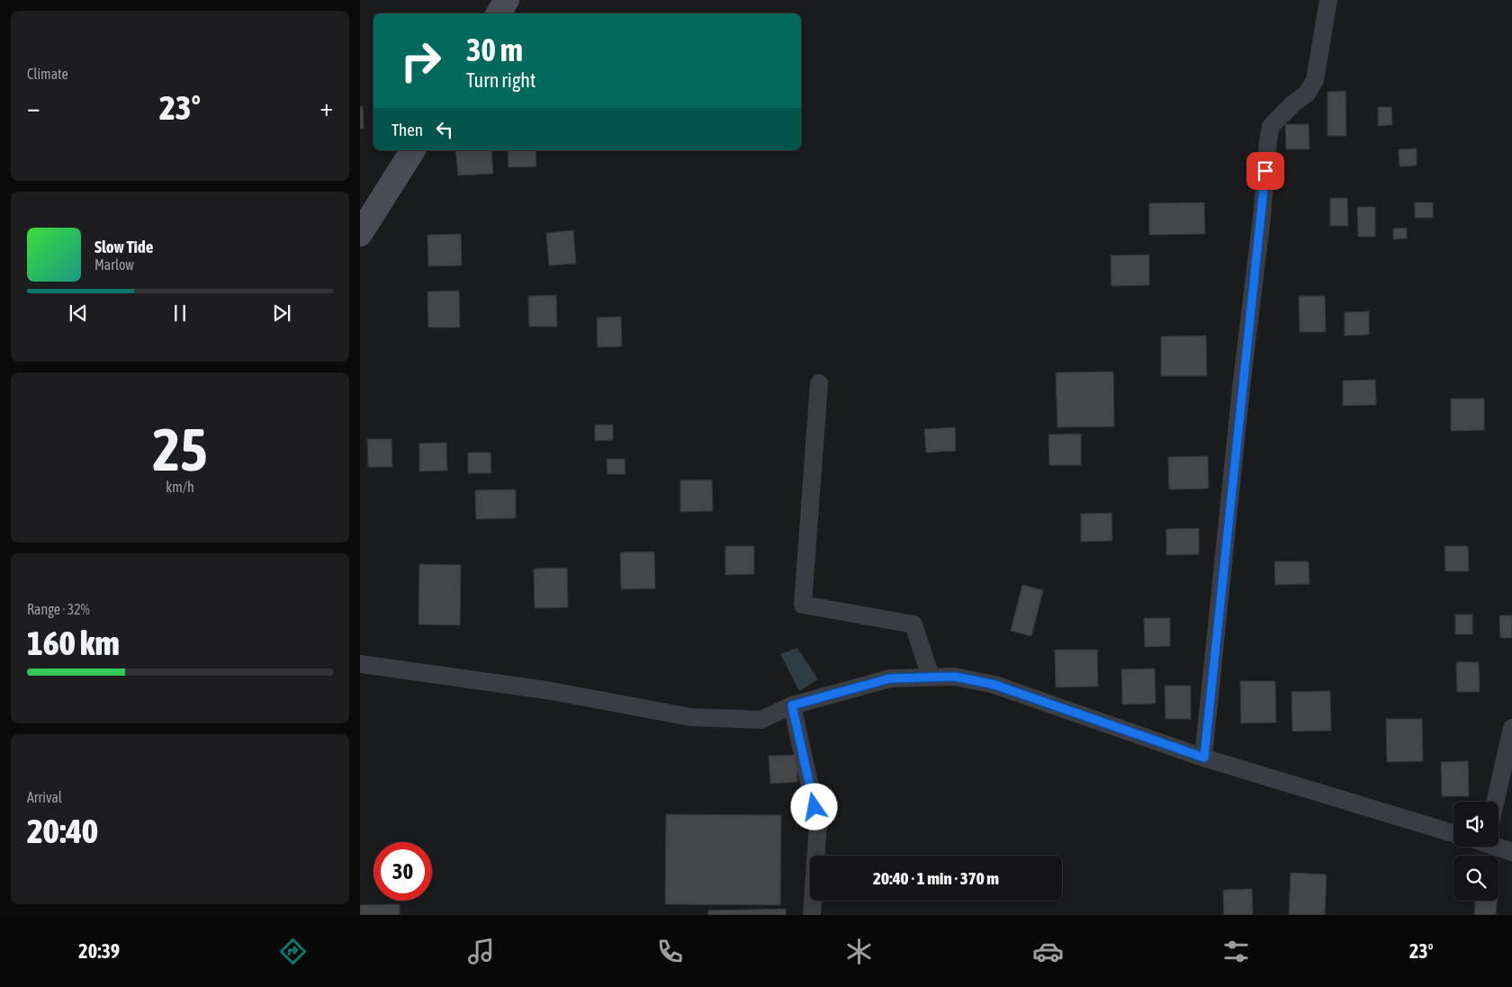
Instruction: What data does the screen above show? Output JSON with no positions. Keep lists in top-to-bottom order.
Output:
{
  "page": {
    "tile": [
      "Climate",
      ["25", "km/h"],
      ["Range · 32%", "160 km"],
      ["Arrival", "20:40"]
    ],
    "turn": ["30 m", "Turn right"],
    "heat": ["−", "23°", "+"],
    "then": "Then",
    "song": ["Slow Tide", "Marlow"],
    "limit": "30",
    "trip": "20:40 · 1 min · 370 m",
    "tabs": ["20:39", "23°"]
  }
}
